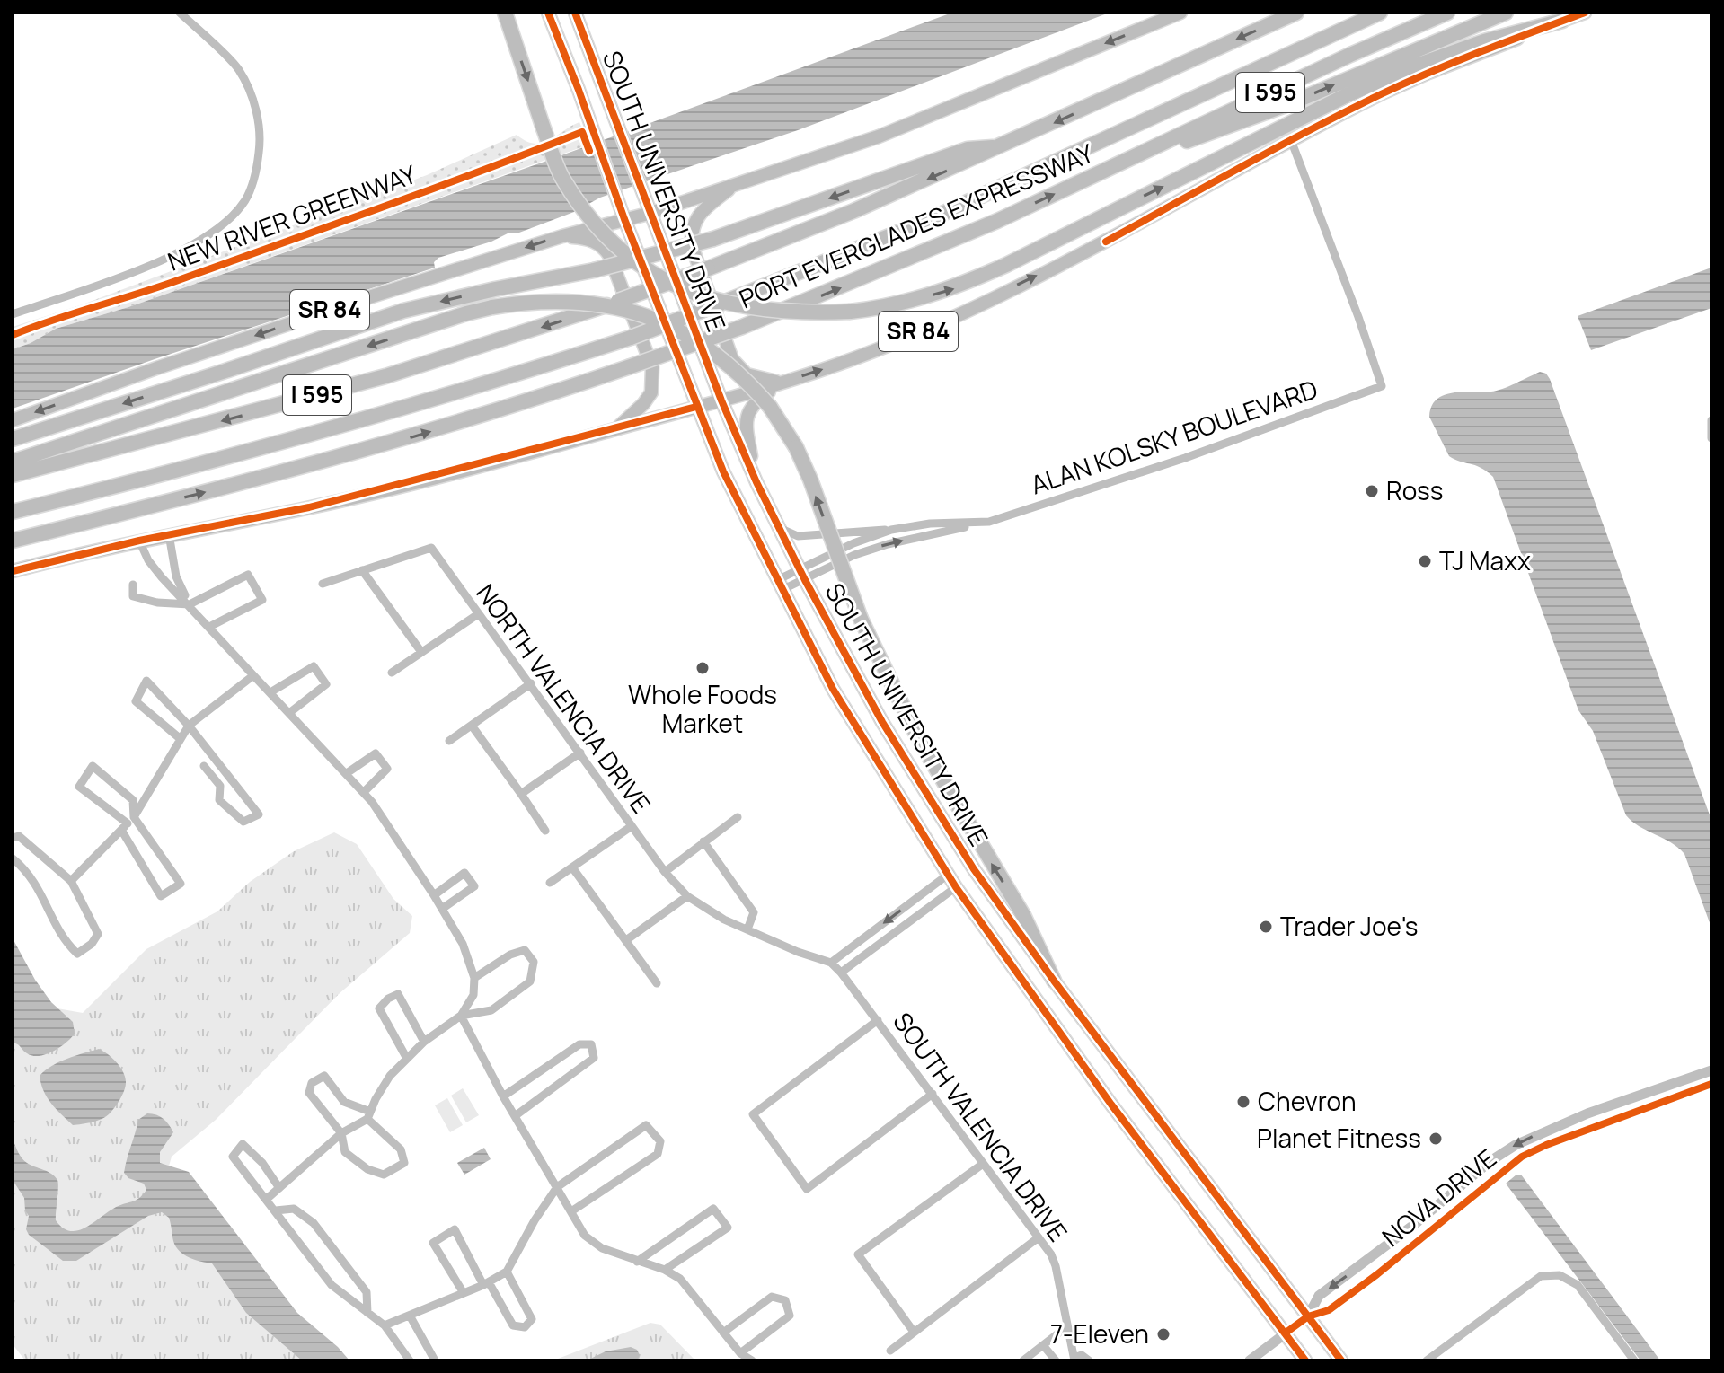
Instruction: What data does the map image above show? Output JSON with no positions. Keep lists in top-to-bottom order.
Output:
{
  "streets": {
    "highway": ["I 595", "PORT EVERGLADES EXPRESSWAY"],
    "main road": ["SOUTH UNIVERSITY DRIVE", "SR 84"],
    "street": [
      "ALAN KOLSKY BOULEVARD",
      "NORTH VALENCIA DRIVE",
      "SOUTH VALENCIA DRIVE",
      "NOVA DRIVE"
    ],
    "cycle path": ["NEW RIVER GREENWAY"]
  },
  "crossings": [
    ["SOUTH UNIVERSITY DRIVE", "SR 84"],
    ["SOUTH UNIVERSITY DRIVE", "ALAN KOLSKY BOULEVARD"],
    ["SOUTH UNIVERSITY DRIVE", "NOVA DRIVE"],
    ["SR 84", "ALAN KOLSKY BOULEVARD"],
    ["NORTH VALENCIA DRIVE", "SOUTH VALENCIA DRIVE"]
  ],
  "places": [
    "Ross",
    "TJ Maxx",
    "Whole Foods Market",
    "Trader Joe's",
    "Chevron",
    "Planet Fitness",
    "7-Eleven"
  ]
}
